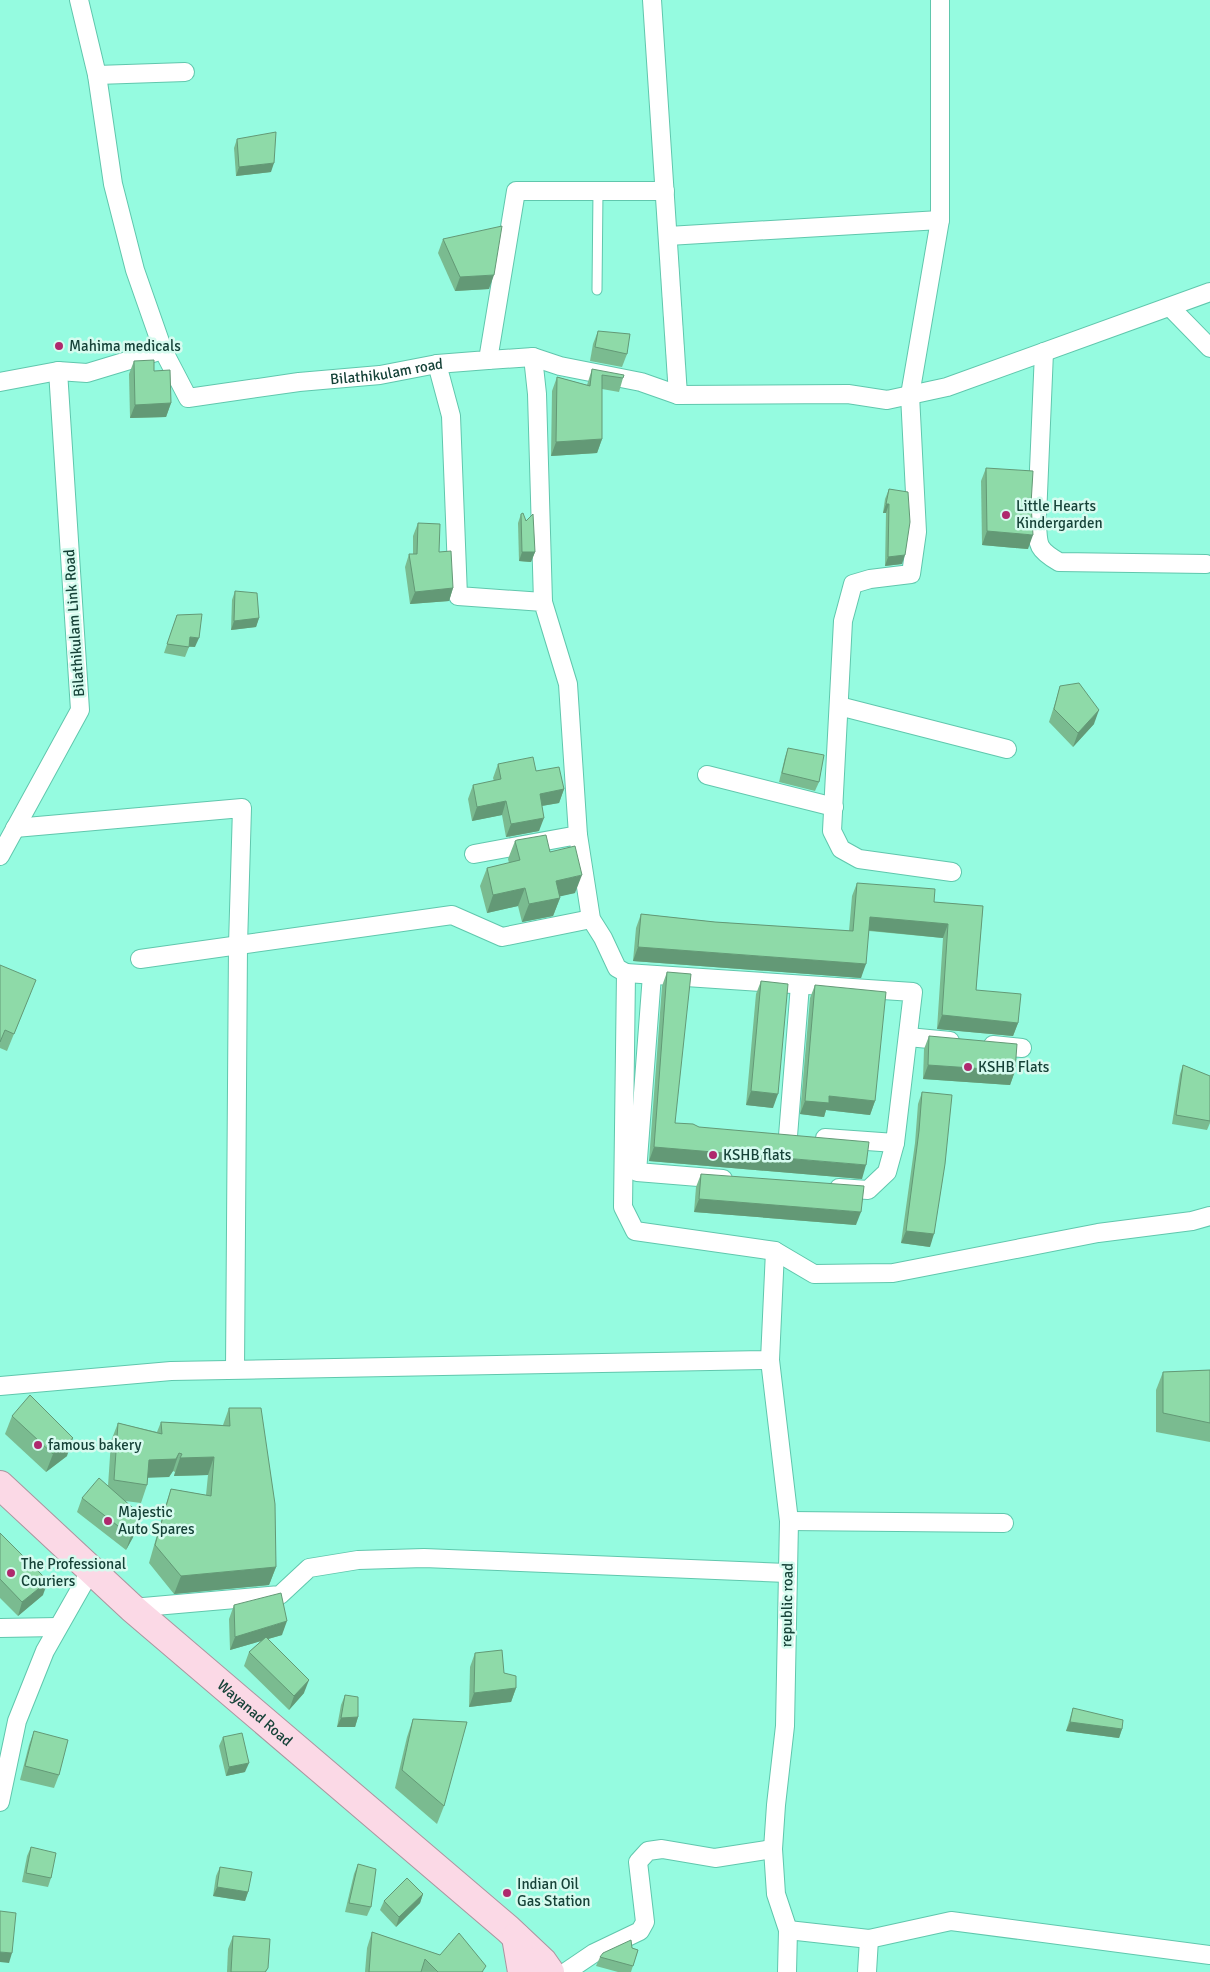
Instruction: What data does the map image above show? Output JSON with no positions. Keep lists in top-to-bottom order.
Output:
{
  "streets": {
    "main road": ["Wayanad Road"],
    "street": ["Bilathikulam road", "Bilathikulam Link Road", "republic road"]
  },
  "places": [
    "Mahima medicals",
    "Little Hearts Kindergarden",
    "KSHB Flats",
    "KSHB flats",
    "famous bakery",
    "Majestic Auto Spares",
    "The Professional Couriers",
    "Indian Oil Gas Station"
  ]
}
